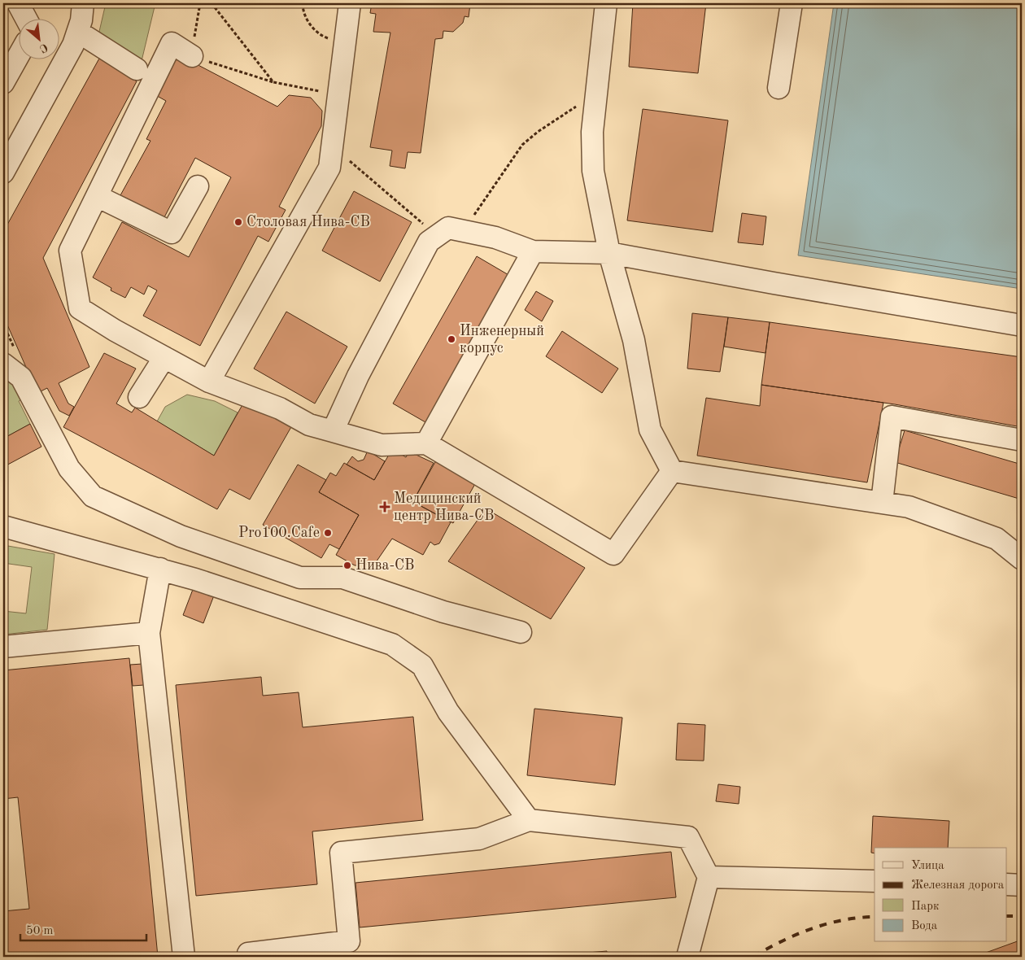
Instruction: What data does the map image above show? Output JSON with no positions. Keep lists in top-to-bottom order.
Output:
{
  "places": {
    "other": [
      "Столовая Нива-СВ",
      "Инженерный корпус",
      "Pro100.Cafe",
      "Нива-СВ"
    ],
    "health": ["Медицинский центр Нива-СВ"]
  },
  "legend": [
    "Улица",
    "Железная дорога",
    "Парк",
    "Вода"
  ],
  "scale_bar": "50 m",
  "north": "bottom right"
}
